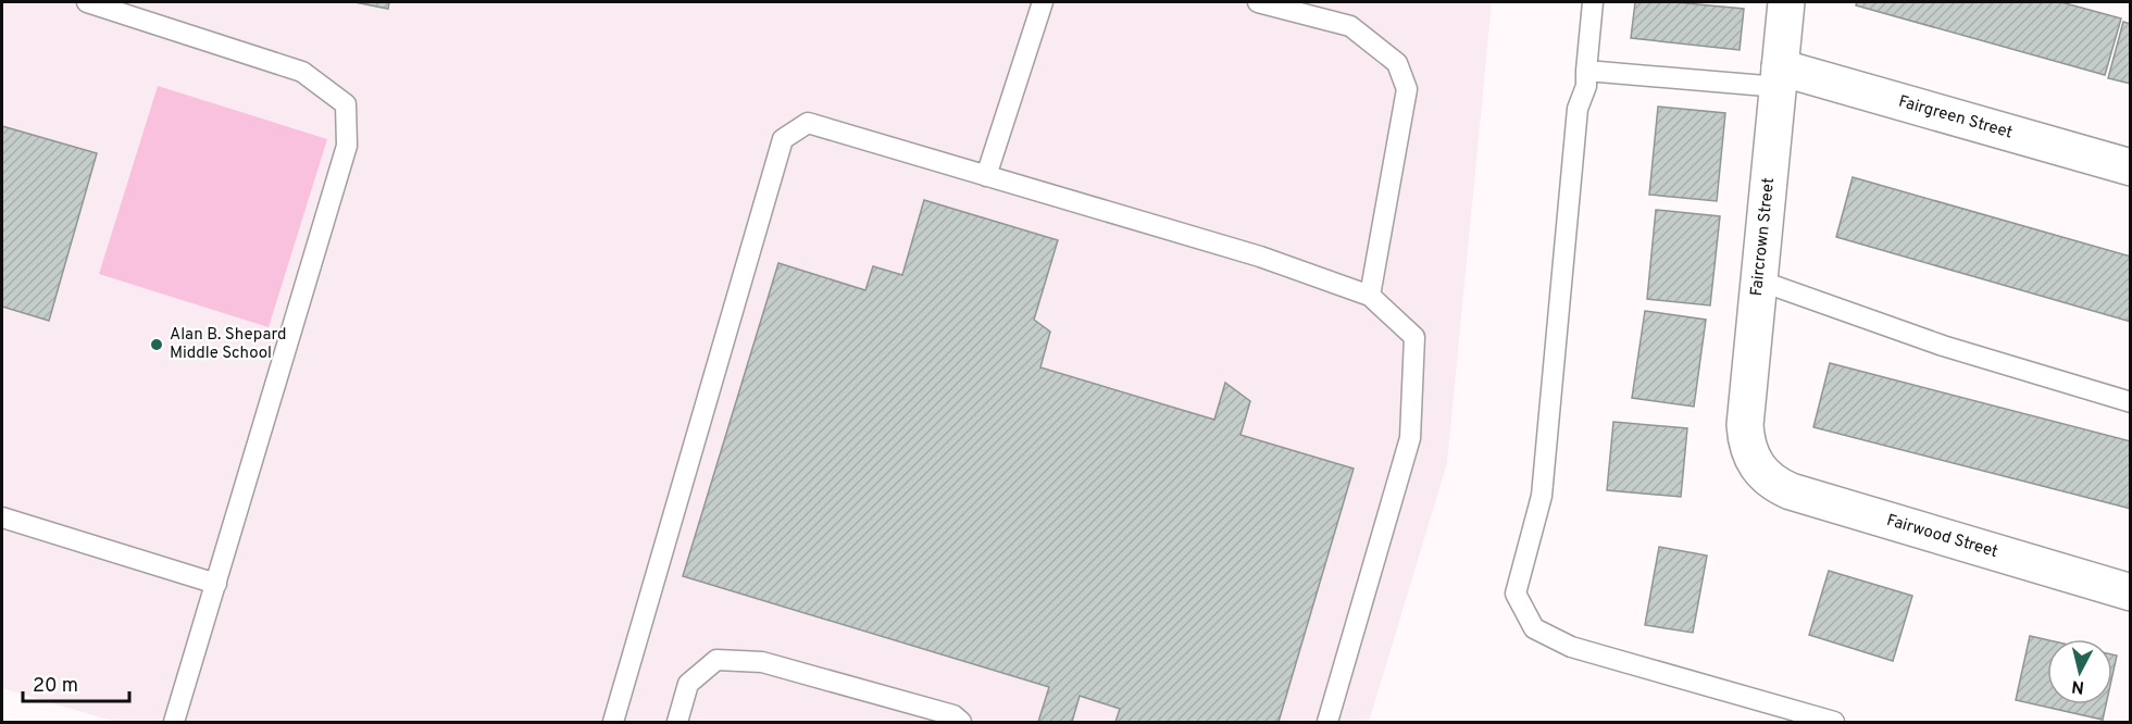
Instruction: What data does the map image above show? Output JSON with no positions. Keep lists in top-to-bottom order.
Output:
{
  "streets": {
    "street": ["Fairgreen Street", "Faircrown Street", "Fairwood Street"]
  },
  "crossings": [
    ["Fairgreen Street", "Faircrown Street"],
    ["Faircrown Street", "Fairwood Street"]
  ],
  "places": ["Alan B. Shepard Middle School"],
  "scale_bar": "20 m",
  "north": "bottom"
}
